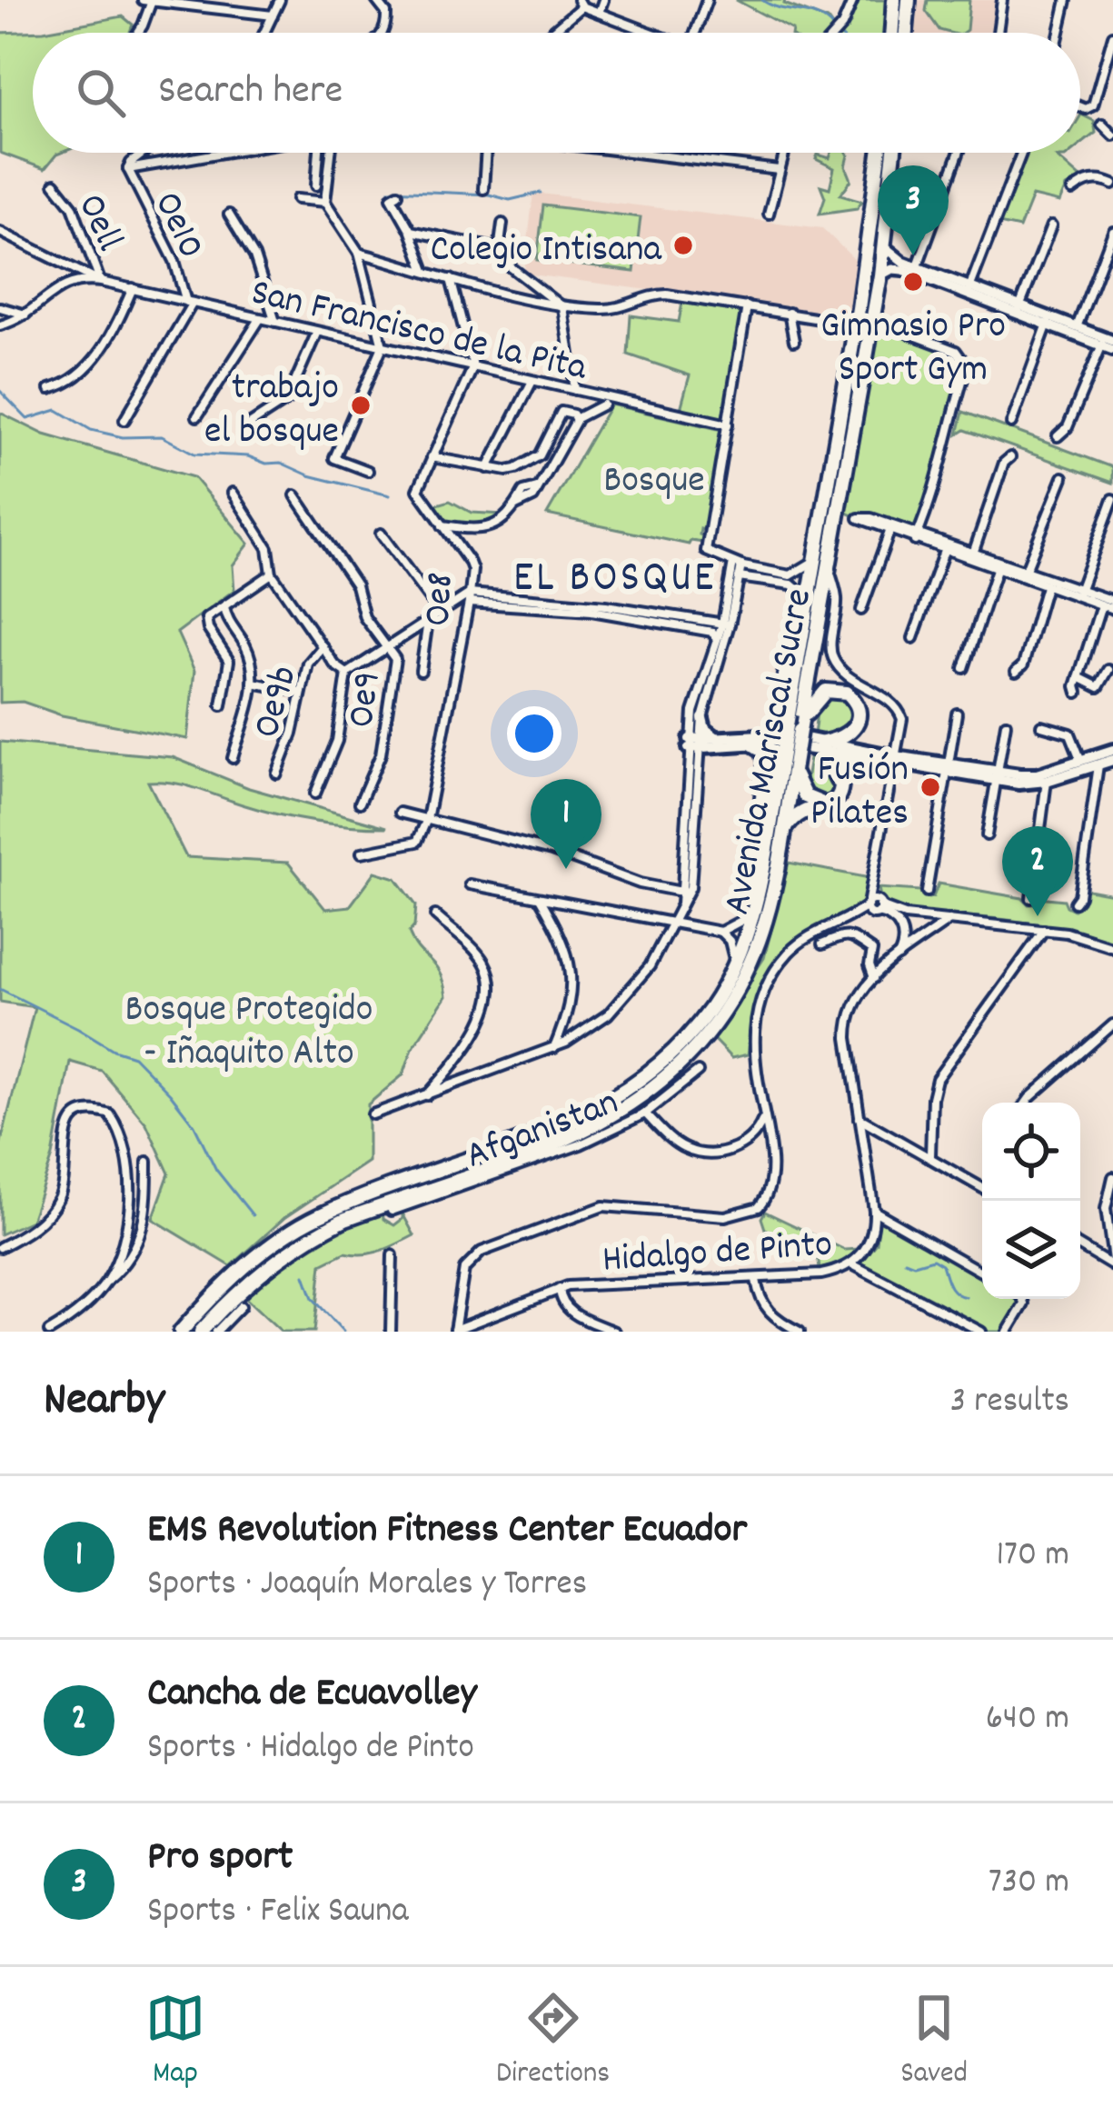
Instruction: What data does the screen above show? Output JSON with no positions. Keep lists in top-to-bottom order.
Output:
{
  "streets": {
    "main road": ["Avenida Mariscal Sucre"],
    "street": [
      "Oell",
      "Oe10",
      "San Francisco de la Pita",
      "Oe8",
      "Oe9",
      "Oe9b",
      "Afganistan",
      "Hidalgo de Pinto"
    ]
  },
  "crossings": [
    ["Oell", "San Francisco de la Pita"],
    ["Oe10", "San Francisco de la Pita"],
    ["San Francisco de la Pita", "Oe8"]
  ],
  "districts": ["EL BOSQUE"],
  "parks": ["Bosque", "Bosque Protegido - Iñaquito Alto"],
  "places": [
    "Colegio Intisana",
    "Gimnasio Pro Sport Gym",
    "trabajo el bosque",
    "Fusión Pilates"
  ],
  "page": {
    "search": "Search here",
    "pins": ["3", "1", "2"],
    "heading": ["Nearby", "3 results"],
    "list": [
      {
        "mark": "1",
        "name": "EMS Revolution Fitness Center Ecuador",
        "note": "Sports · Joaquín Morales y Torres",
        "value": "170 m"
      },
      {
        "mark": "2",
        "name": "Cancha de Ecuavolley",
        "note": "Sports · Hidalgo de Pinto",
        "value": "640 m"
      },
      {
        "mark": "3",
        "name": "Pro sport",
        "note": "Sports · Felix Sauna",
        "value": "730 m"
      }
    ],
    "nav": ["Map", "Directions", "Saved"]
  }
}
